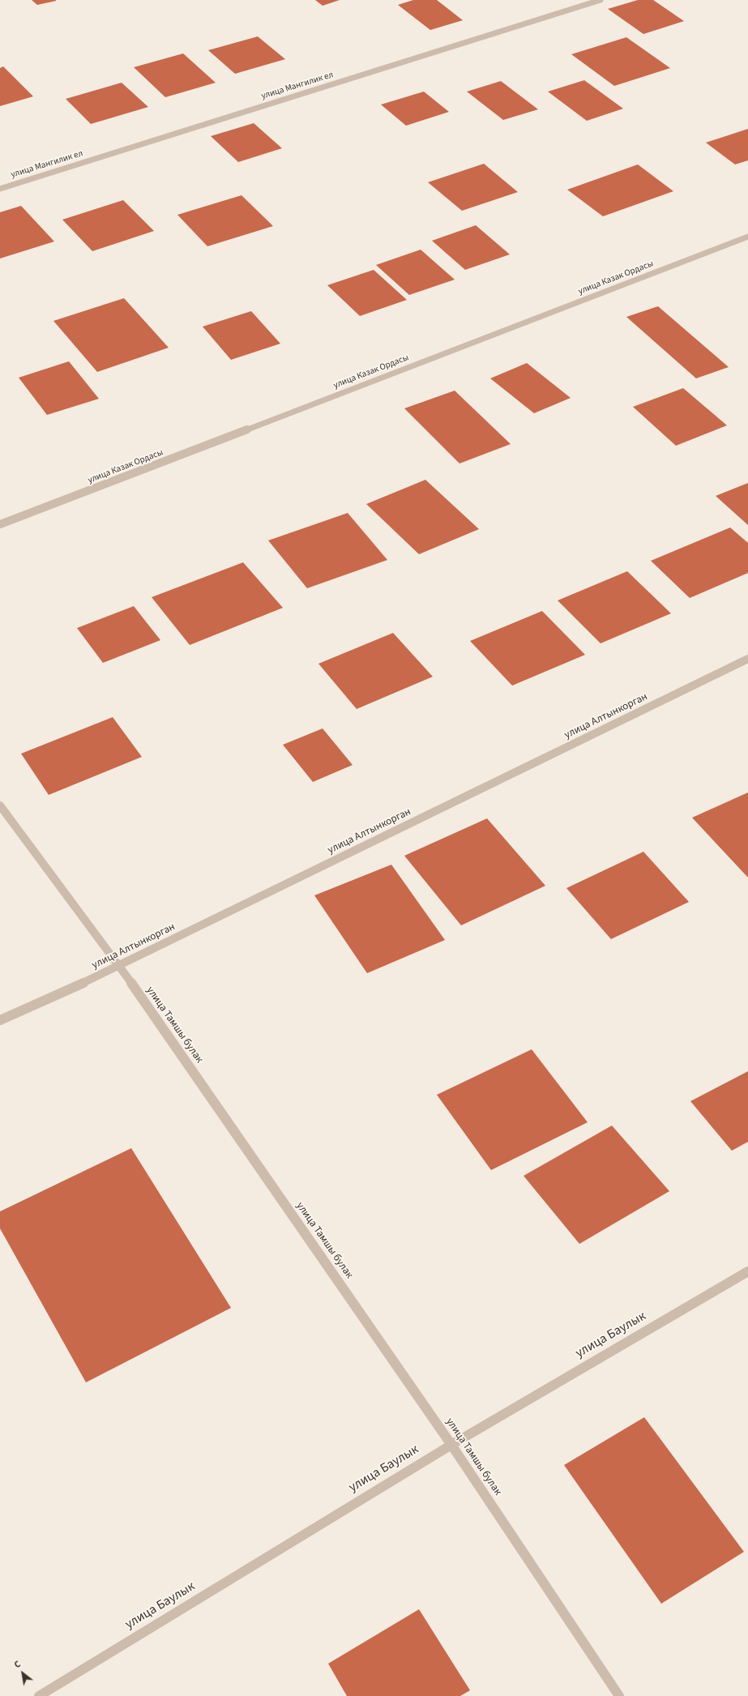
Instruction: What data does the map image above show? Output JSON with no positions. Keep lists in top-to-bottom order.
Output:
{
  "streets": {
    "street": [
      "улица Мангилик ел",
      "улица Казак Ордасы",
      "улица Алтынкорган",
      "улица Тамшы булак",
      "улица Баулык"
    ]
  },
  "crossings": [
    ["улица Алтынкорган", "улица Тамшы булак"],
    ["улица Тамшы булак", "улица Баулык"]
  ],
  "north": "top left"
}
